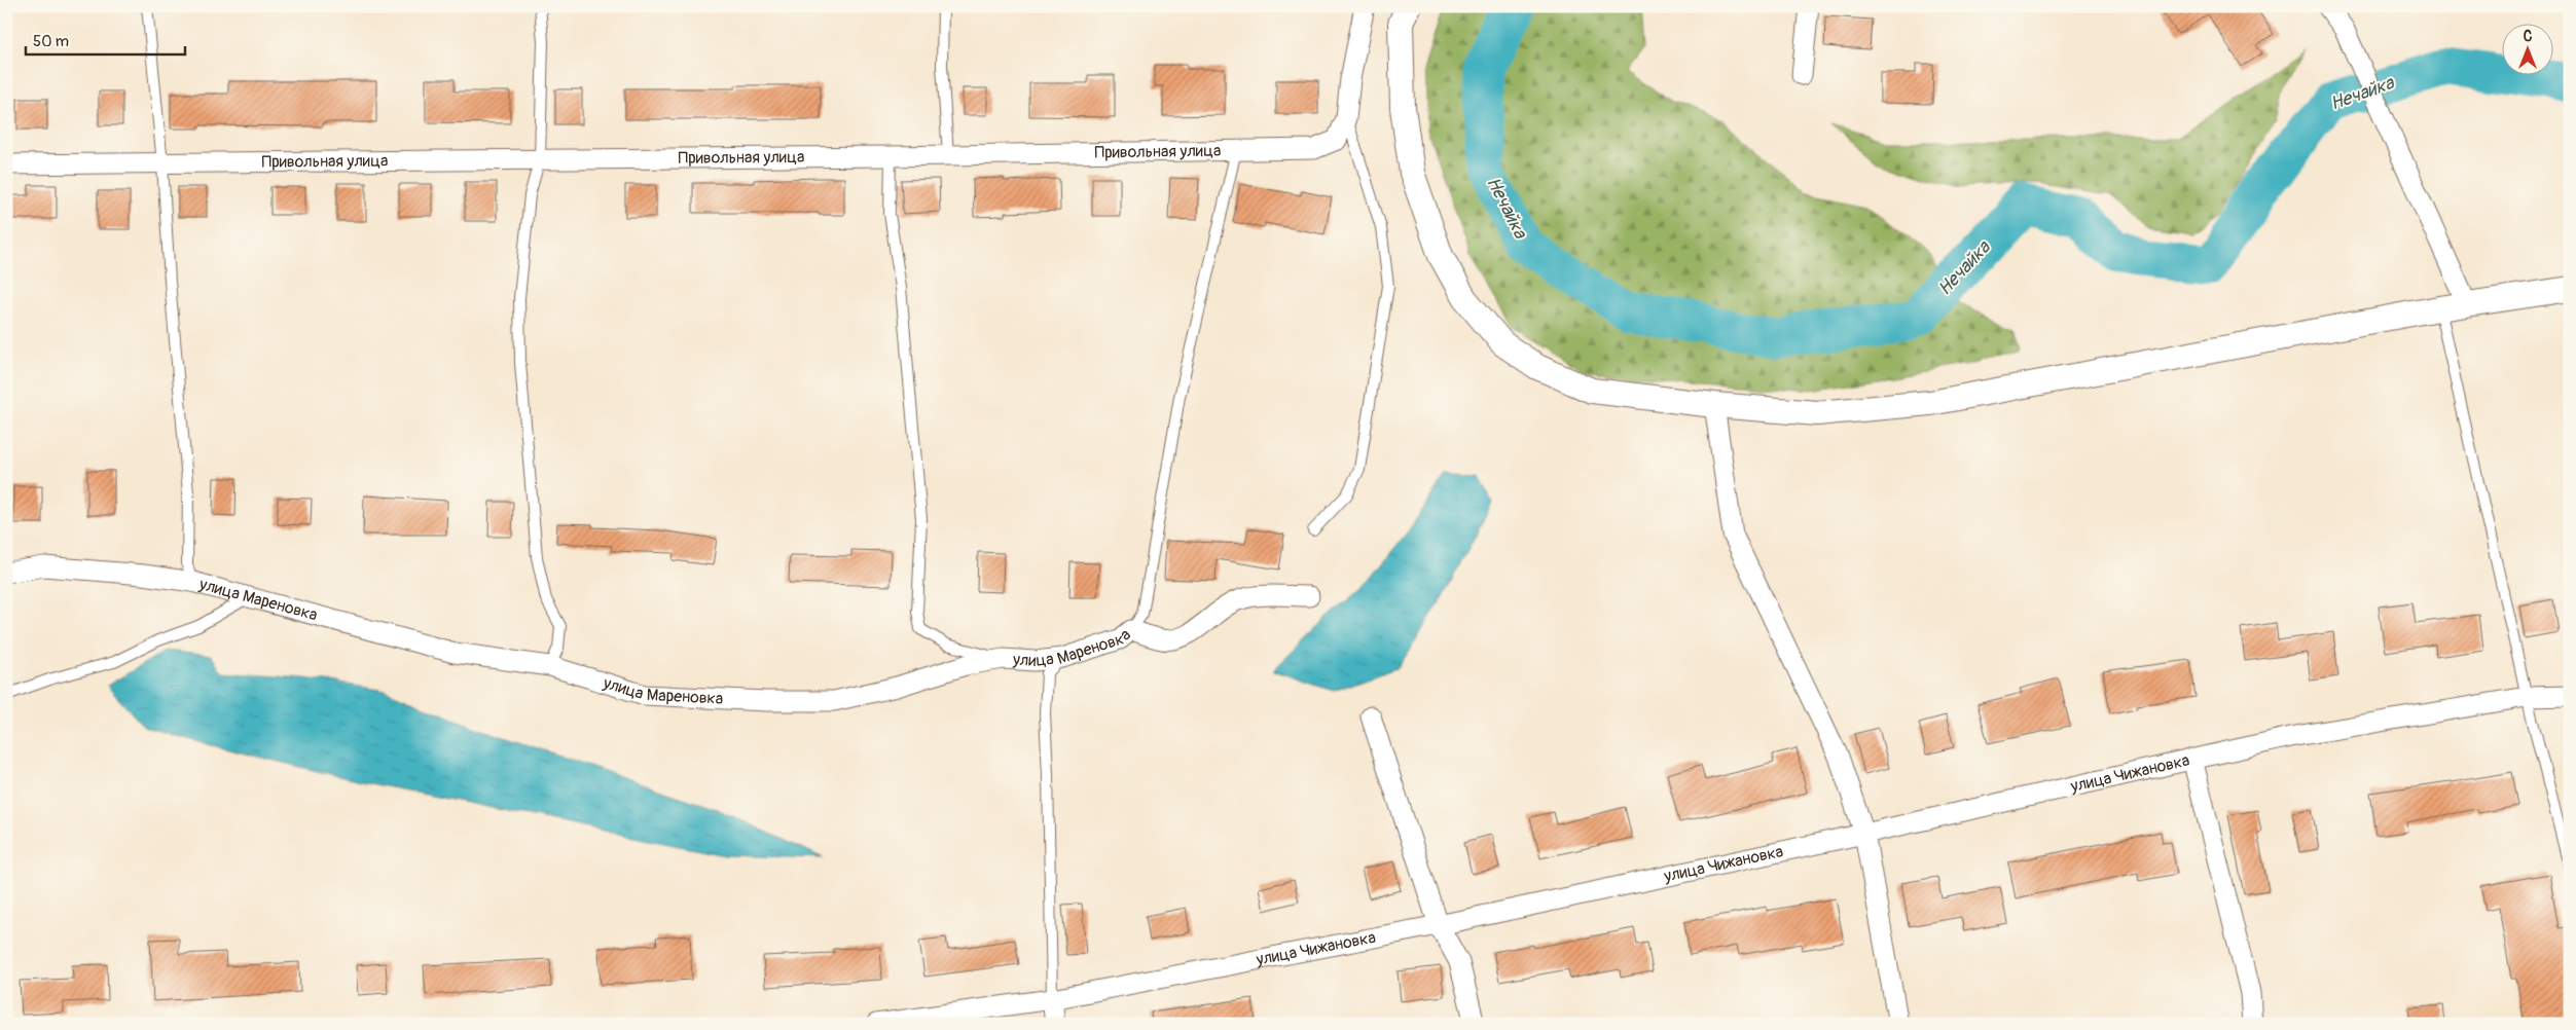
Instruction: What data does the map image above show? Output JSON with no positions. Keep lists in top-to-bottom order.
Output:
{
  "streets": {
    "street": ["Привольная улица", "улица Мареновка", "улица Чижановка"]
  },
  "water": ["Нечайка"],
  "scale_bar": "50 m",
  "north": "top"
}
